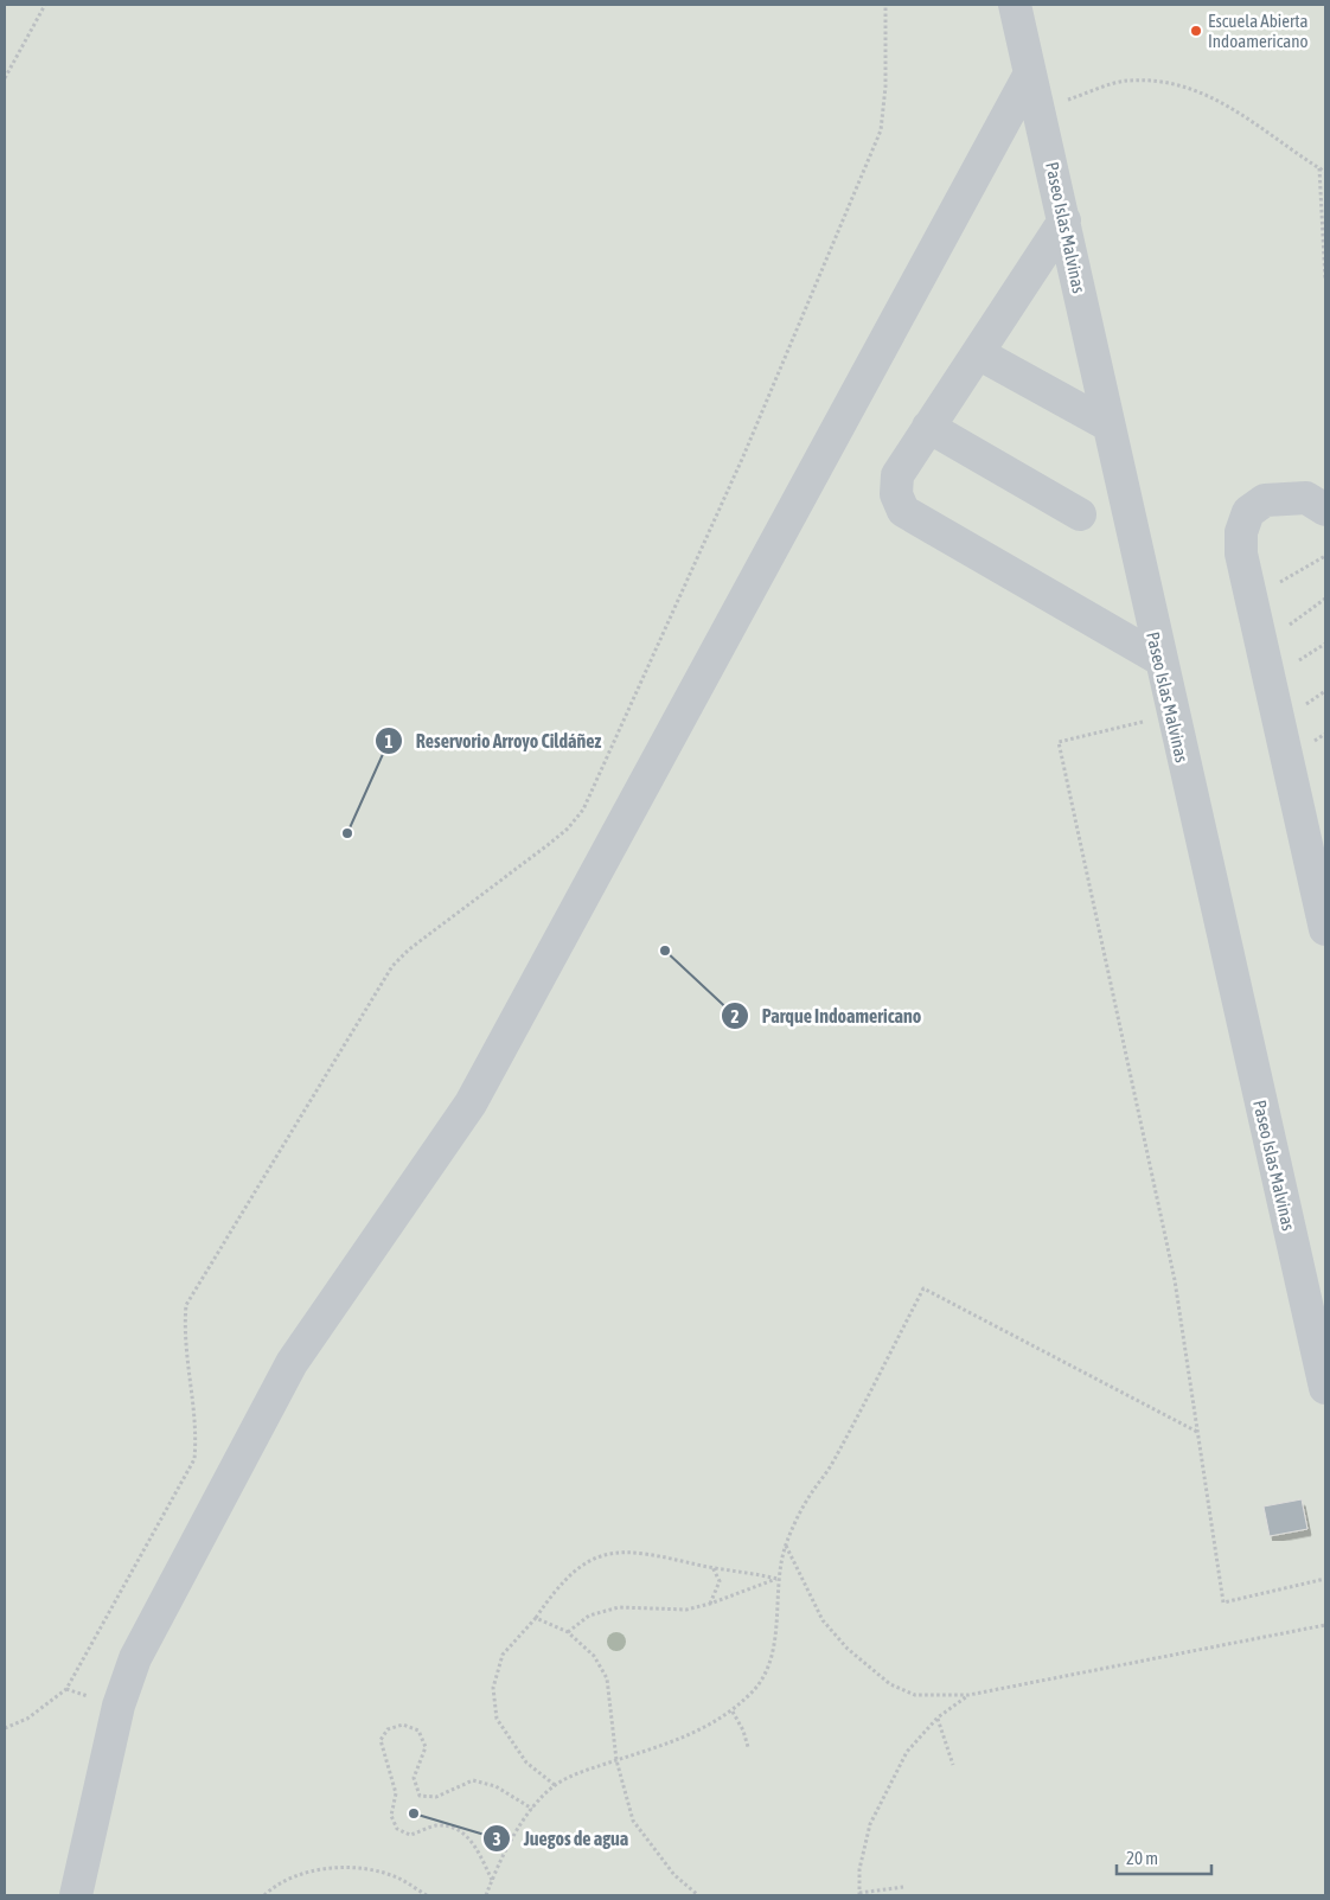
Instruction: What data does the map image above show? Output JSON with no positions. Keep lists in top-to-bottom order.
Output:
{
  "streets": {
    "street": ["Paseo Islas Malvinas"]
  },
  "places": [
    "Escuela Abierta Indoamericano",
    "Reservorio Arroyo Cildáñez",
    "Parque Indoamericano",
    "Juegos de agua"
  ],
  "scale_bar": "20 m"
}
